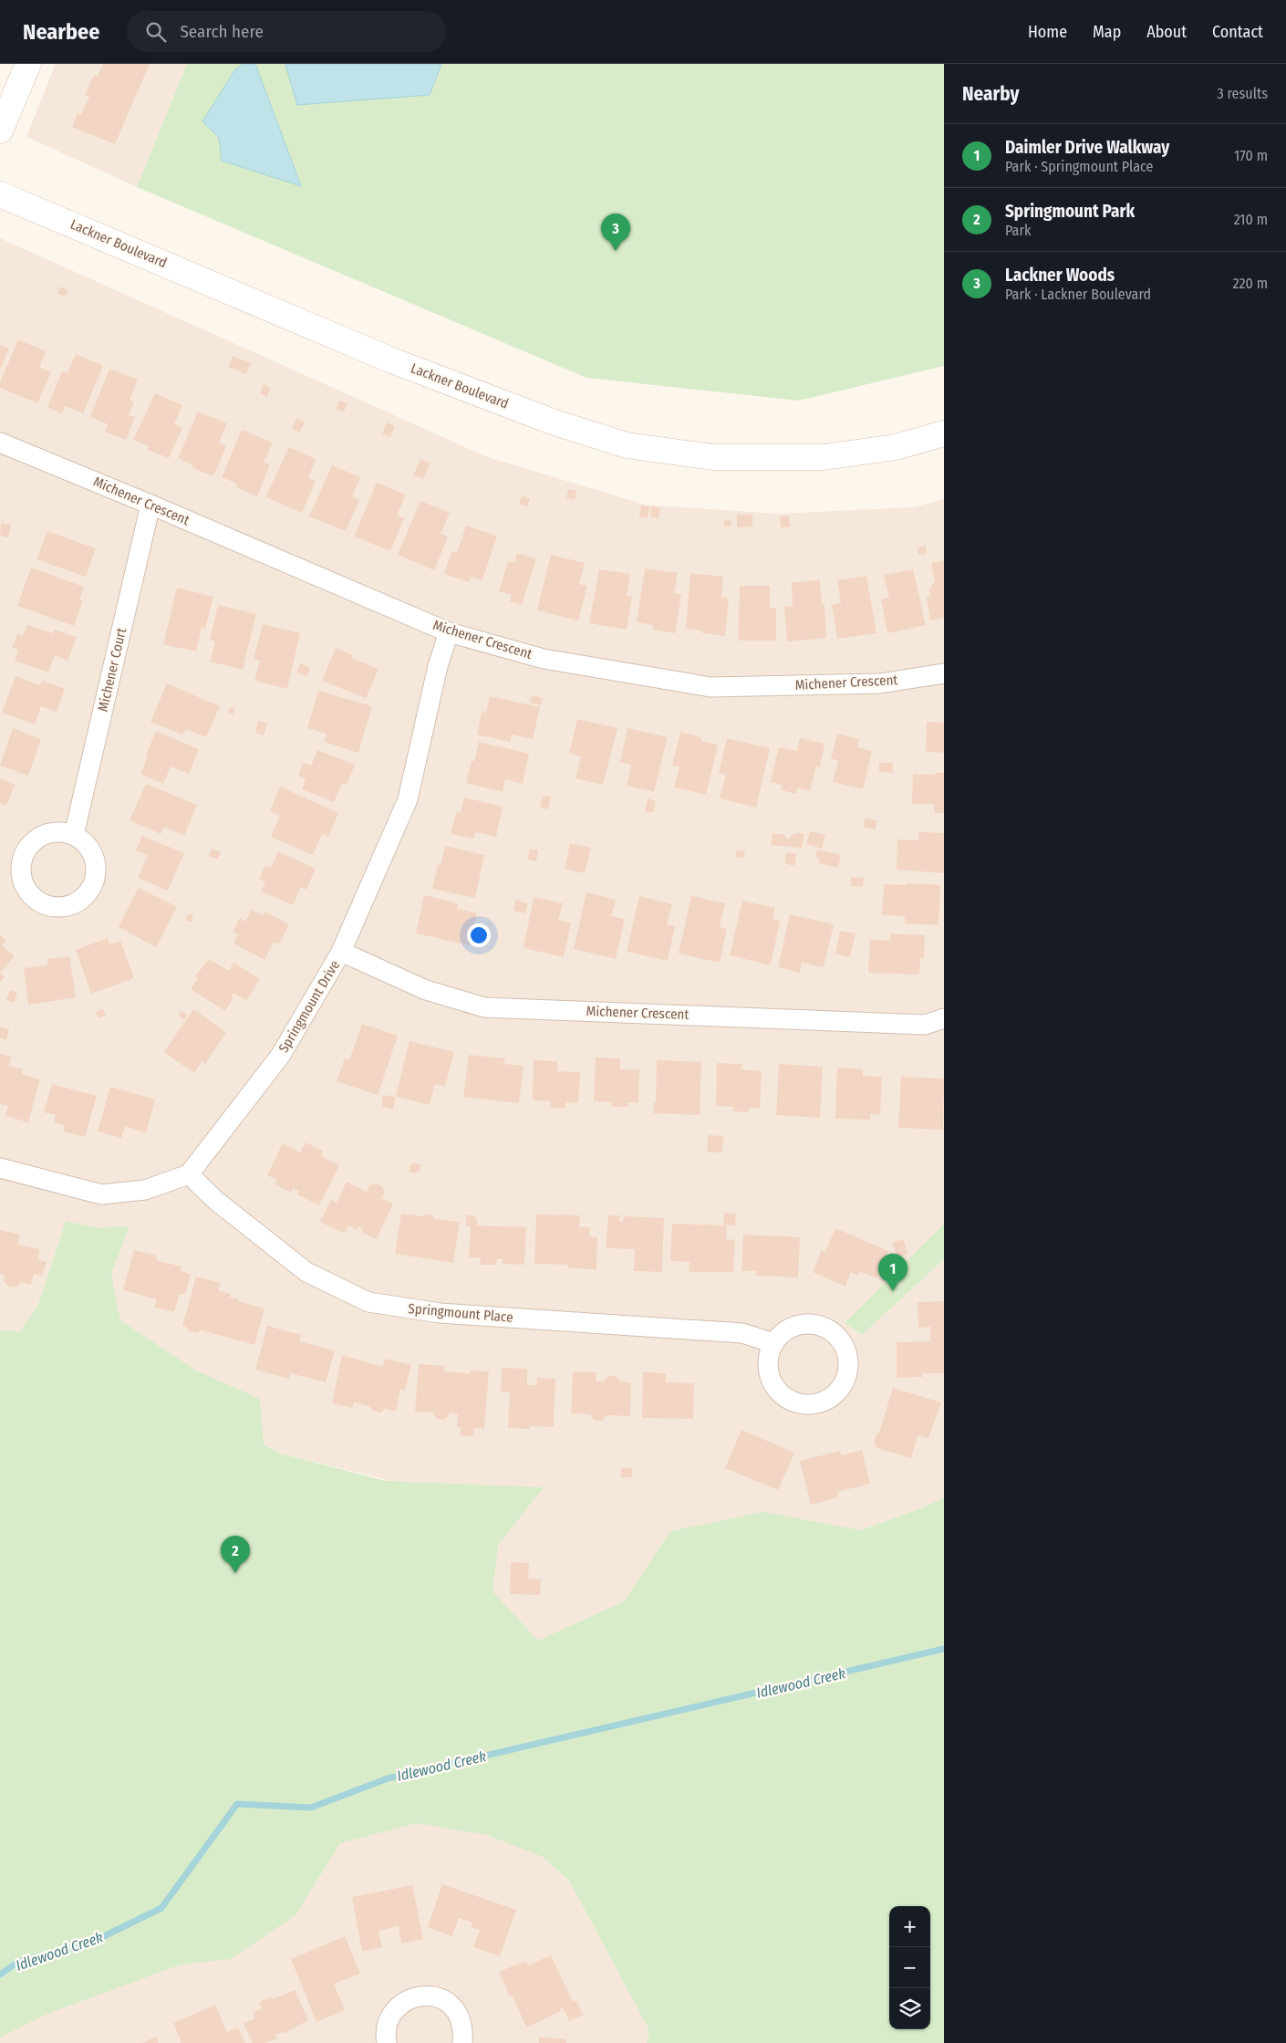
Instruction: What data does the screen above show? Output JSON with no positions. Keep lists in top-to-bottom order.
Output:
{
  "streets": {
    "main road": ["Lackner Boulevard"],
    "street": [
      "Michener Crescent",
      "Michener Court",
      "Springmount Drive",
      "Springmount Place"
    ]
  },
  "crossings": [
    ["Michener Crescent", "Michener Court"],
    ["Michener Crescent", "Springmount Drive"],
    ["Springmount Drive", "Springmount Place"]
  ],
  "water": ["Idlewood Creek"],
  "page": {
    "header": "Nearbee",
    "search": "Search here",
    "nav": [
      "Home",
      "Map",
      "About",
      "Contact"
    ],
    "heading": ["Nearby", "3 results"],
    "list": [
      {
        "mark": "1",
        "name": "Daimler Drive Walkway",
        "note": "Park · Springmount Place",
        "value": "170 m"
      },
      {
        "mark": "2",
        "name": "Springmount Park",
        "note": "Park",
        "value": "210 m"
      },
      {
        "mark": "3",
        "name": "Lackner Woods",
        "note": "Park · Lackner Boulevard",
        "value": "220 m"
      }
    ],
    "pins": ["3", "1", "2"],
    "map_buttons": ["+", "−"]
  }
}
